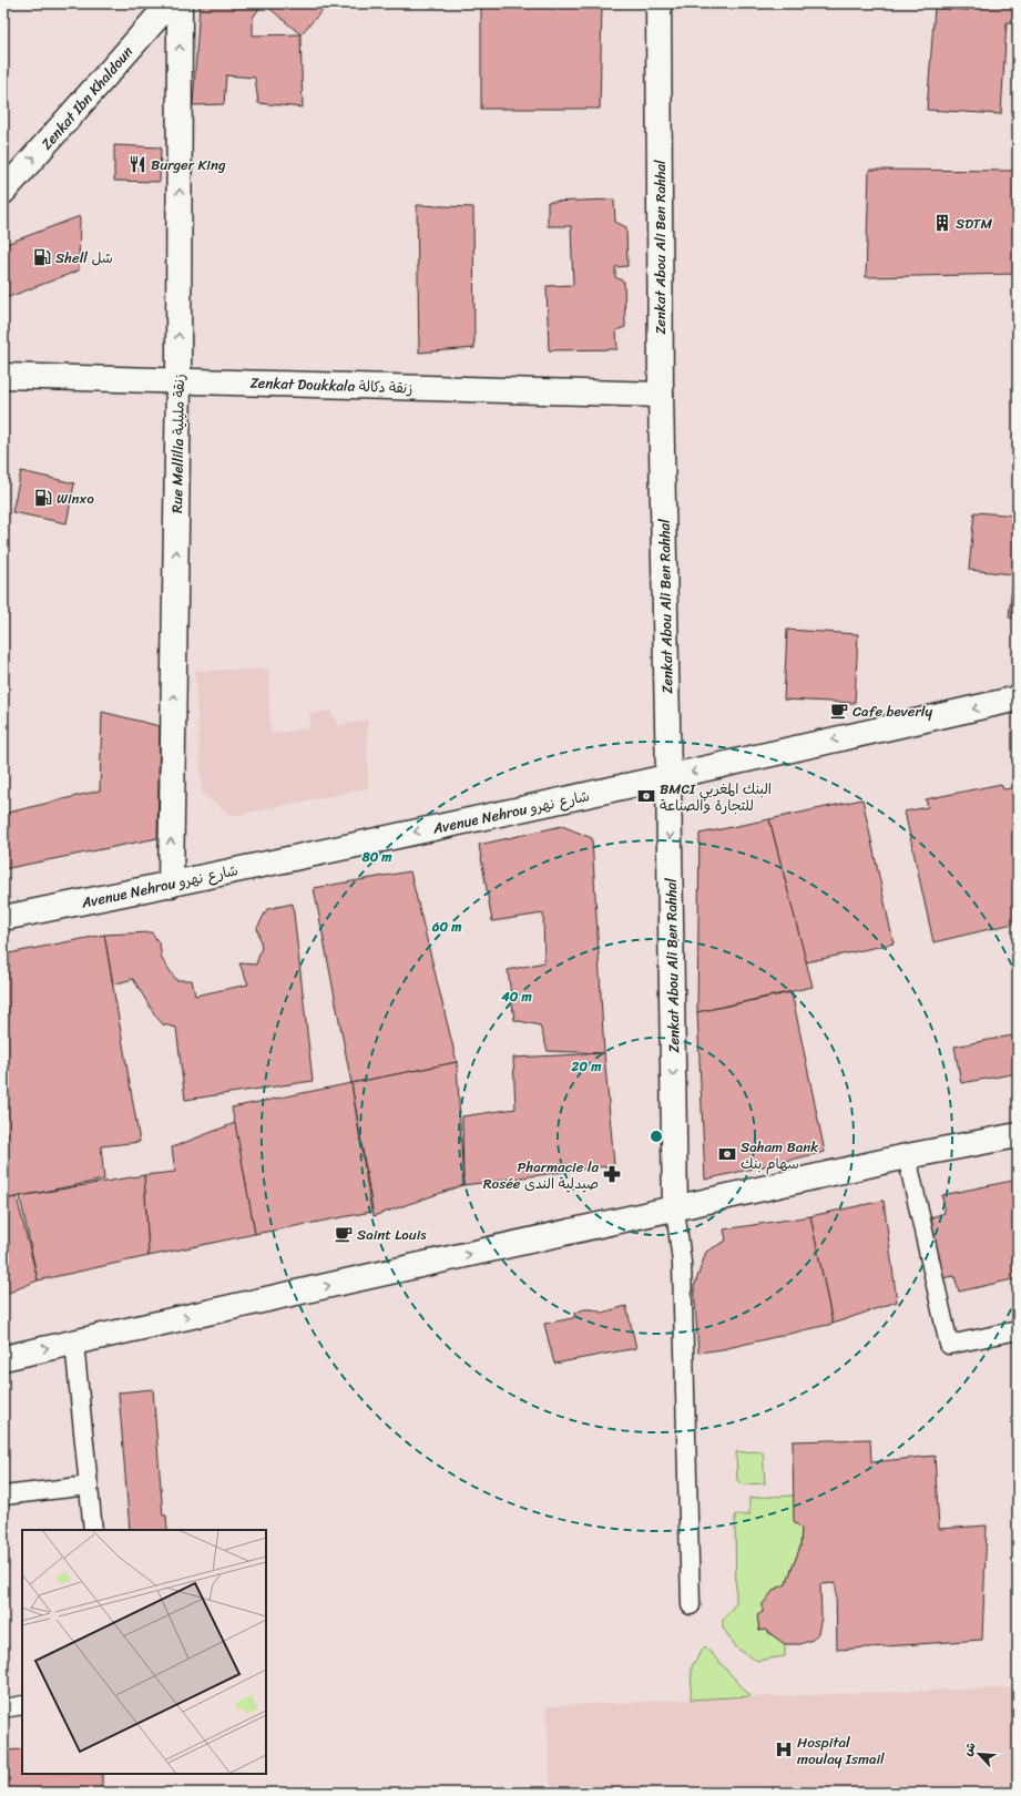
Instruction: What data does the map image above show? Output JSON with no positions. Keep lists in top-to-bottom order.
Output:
{
  "streets": {
    "street": [
      "Zenkat Ibn Khaldoun",
      "Zenkat Abou Ali Ben Rahhal",
      "Zenkat Doukkala زنقة دكالة",
      "Rue Mellilia زنقة مليلية",
      "Avenue Nehrou شارع نهرو"
    ]
  },
  "crossings": [
    ["Zenkat Abou Ali Ben Rahhal", "Zenkat Doukkala زنقة دكالة"],
    ["Zenkat Abou Ali Ben Rahhal", "Avenue Nehrou شارع نهرو"],
    ["Zenkat Doukkala زنقة دكالة", "Rue Mellilia زنقة مليلية"],
    ["Rue Mellilia زنقة مليلية", "Avenue Nehrou شارع نهرو"]
  ],
  "one_way": [
    "Zenkat Ibn Khaldoun",
    "Zenkat Abou Ali Ben Rahhal",
    "Rue Mellilia زنقة مليلية",
    "Avenue Nehrou شارع نهرو"
  ],
  "places": {
    "restaurant": ["Burger King"],
    "building": ["SDTM"],
    "fuel station": ["Shell شل", "Winxo"],
    "cafe": ["Cafe beverly", "Saint Louis"],
    "bank": ["BMCI البنك المغربي للتجارة والصناعة", "Saham Bank سهام بنك"],
    "pharmacy": ["Pharmacie la Rosée صيدلية الندى"],
    "hospital": ["Hospital moulay Ismail"]
  },
  "north": "top left",
  "rings": [
    "80 m",
    "60 m",
    "40 m",
    "20 m"
  ]
}
